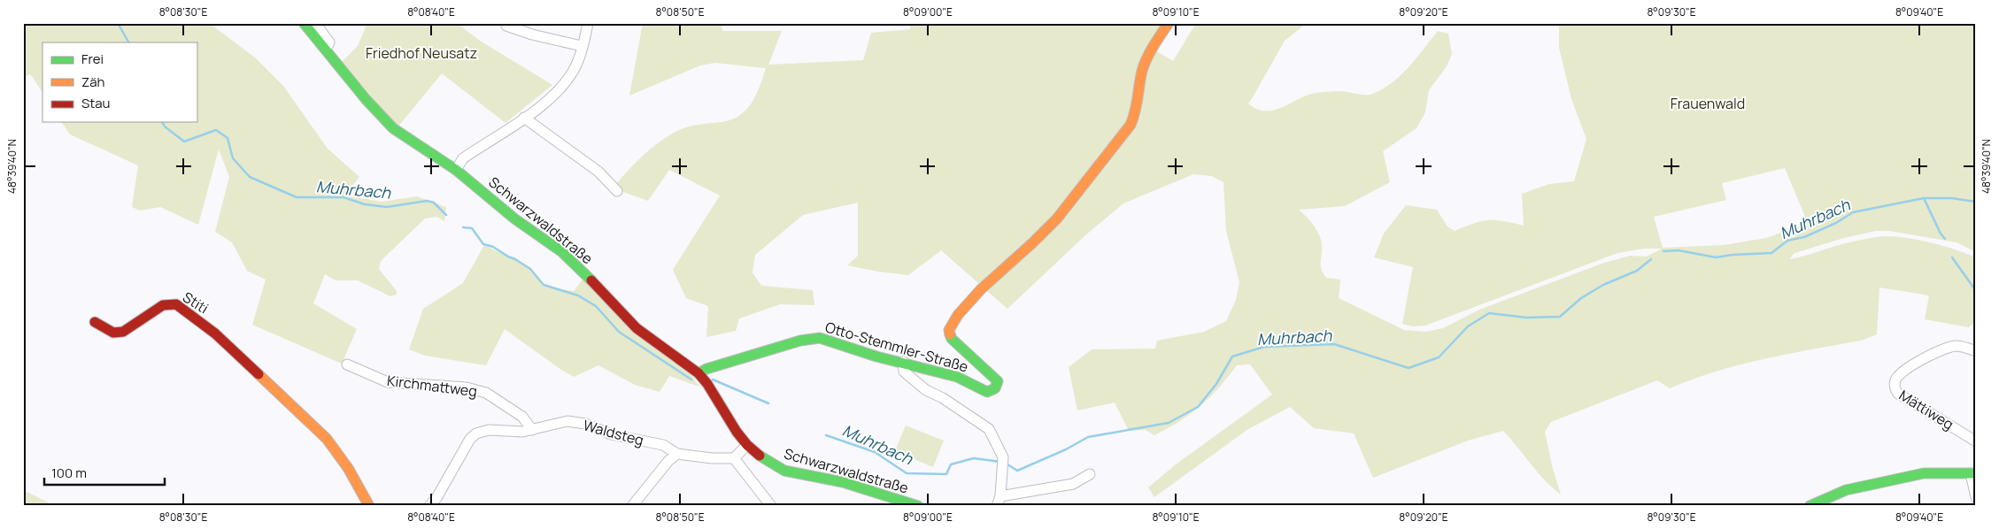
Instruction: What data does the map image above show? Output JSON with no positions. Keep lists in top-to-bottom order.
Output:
{
  "streets": {
    "street": [
      "Schwarzwaldstraße",
      "Stiti",
      "Otto-Stemmler-Straße",
      "Kirchmattweg",
      "Mättiweg",
      "Waldsteg"
    ]
  },
  "crossings": [
    ["Schwarzwaldstraße", "Otto-Stemmler-Straße"],
    ["Kirchmattweg", "Waldsteg"]
  ],
  "water": ["Muhrbach"],
  "parks": ["Friedhof Neusatz", "Frauenwald"],
  "legend": ["Frei", "Zäh", "Stau"],
  "scale_bar": "100 m",
  "coordinates": [
    "8°08'30\"E",
    "8°08'40\"E",
    "8°08'50\"E",
    "8°09'00\"E",
    "8°09'10\"E",
    "8°09'20\"E",
    "8°09'30\"E",
    "8°09'40\"E",
    "48°39'40\"N"
  ]
}
